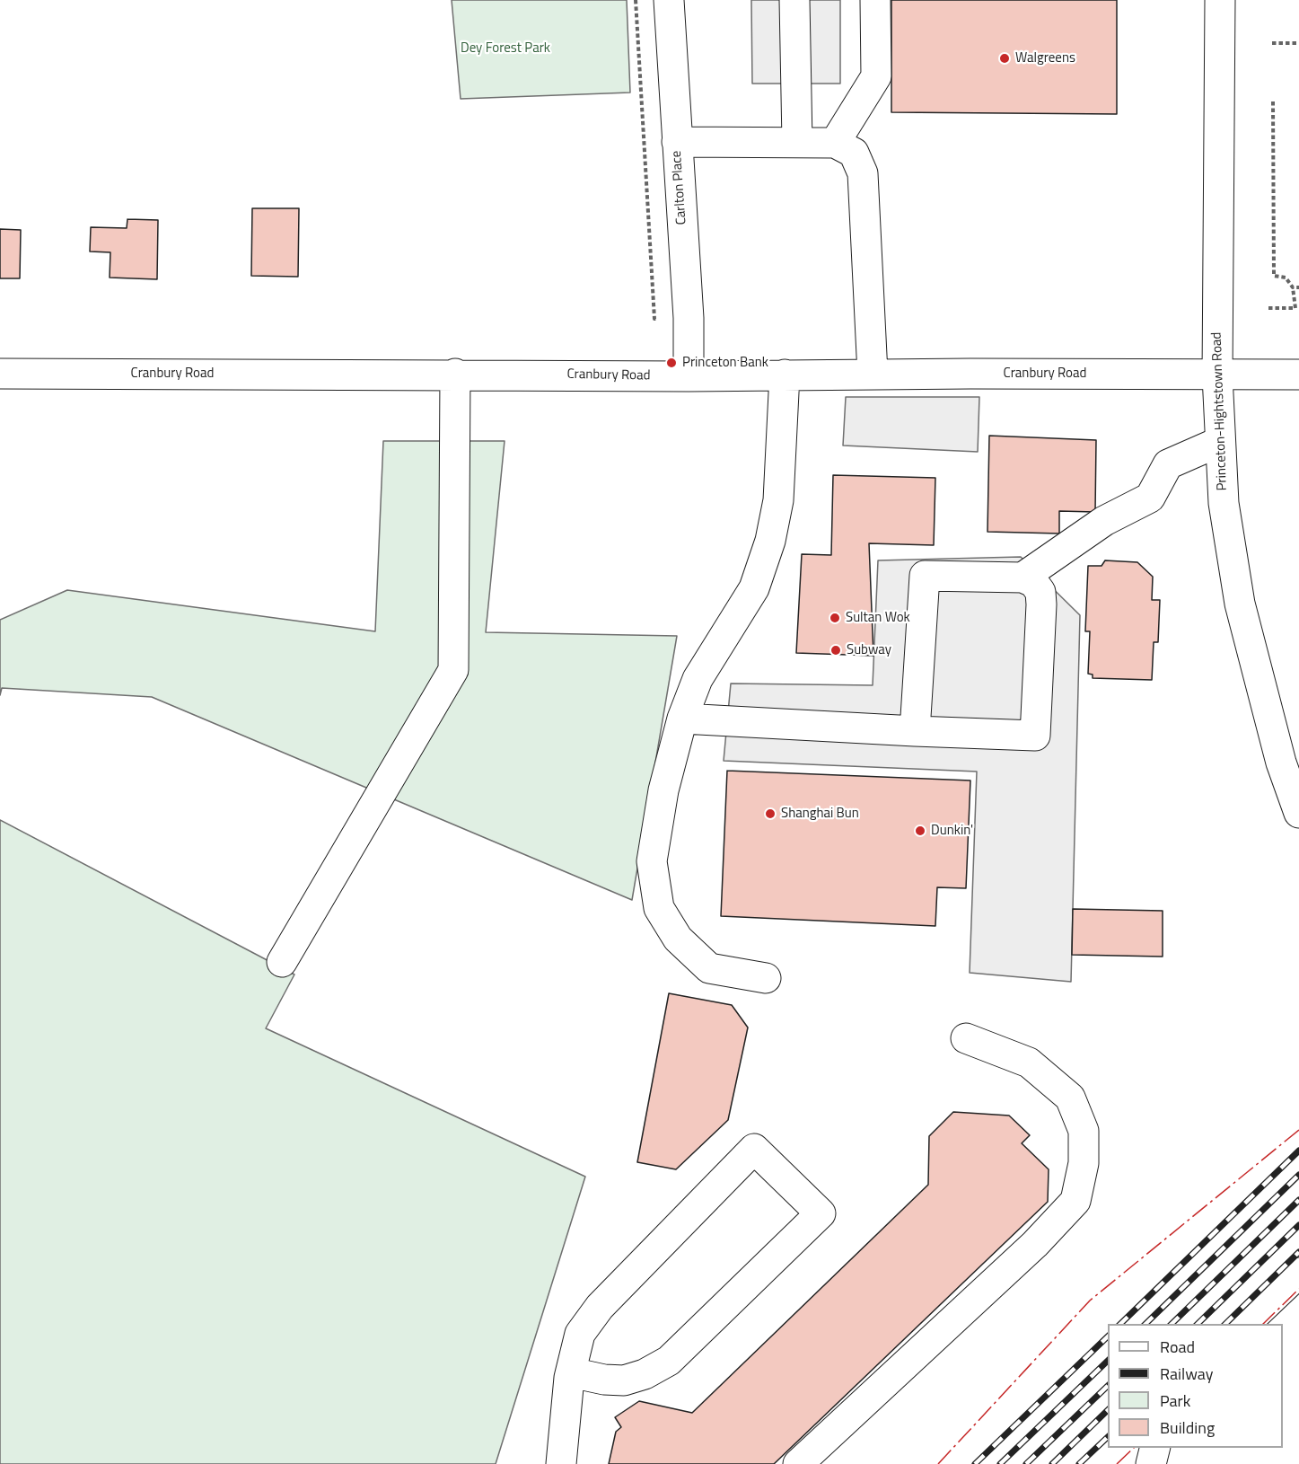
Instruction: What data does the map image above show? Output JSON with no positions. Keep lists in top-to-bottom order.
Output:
{
  "streets": {
    "street": ["Carlton Place", "Cranbury Road", "Princeton-Hightstown Road"]
  },
  "crossings": [
    ["Carlton Place", "Cranbury Road"],
    ["Cranbury Road", "Princeton-Hightstown Road"]
  ],
  "parks": ["Dey Forest Park"],
  "places": [
    "Walgreens",
    "Princeton Bank",
    "Sultan Wok",
    "Subway",
    "Shanghai Bun",
    "Dunkin'"
  ],
  "legend": [
    "Road",
    "Railway",
    "Park",
    "Building"
  ]
}
